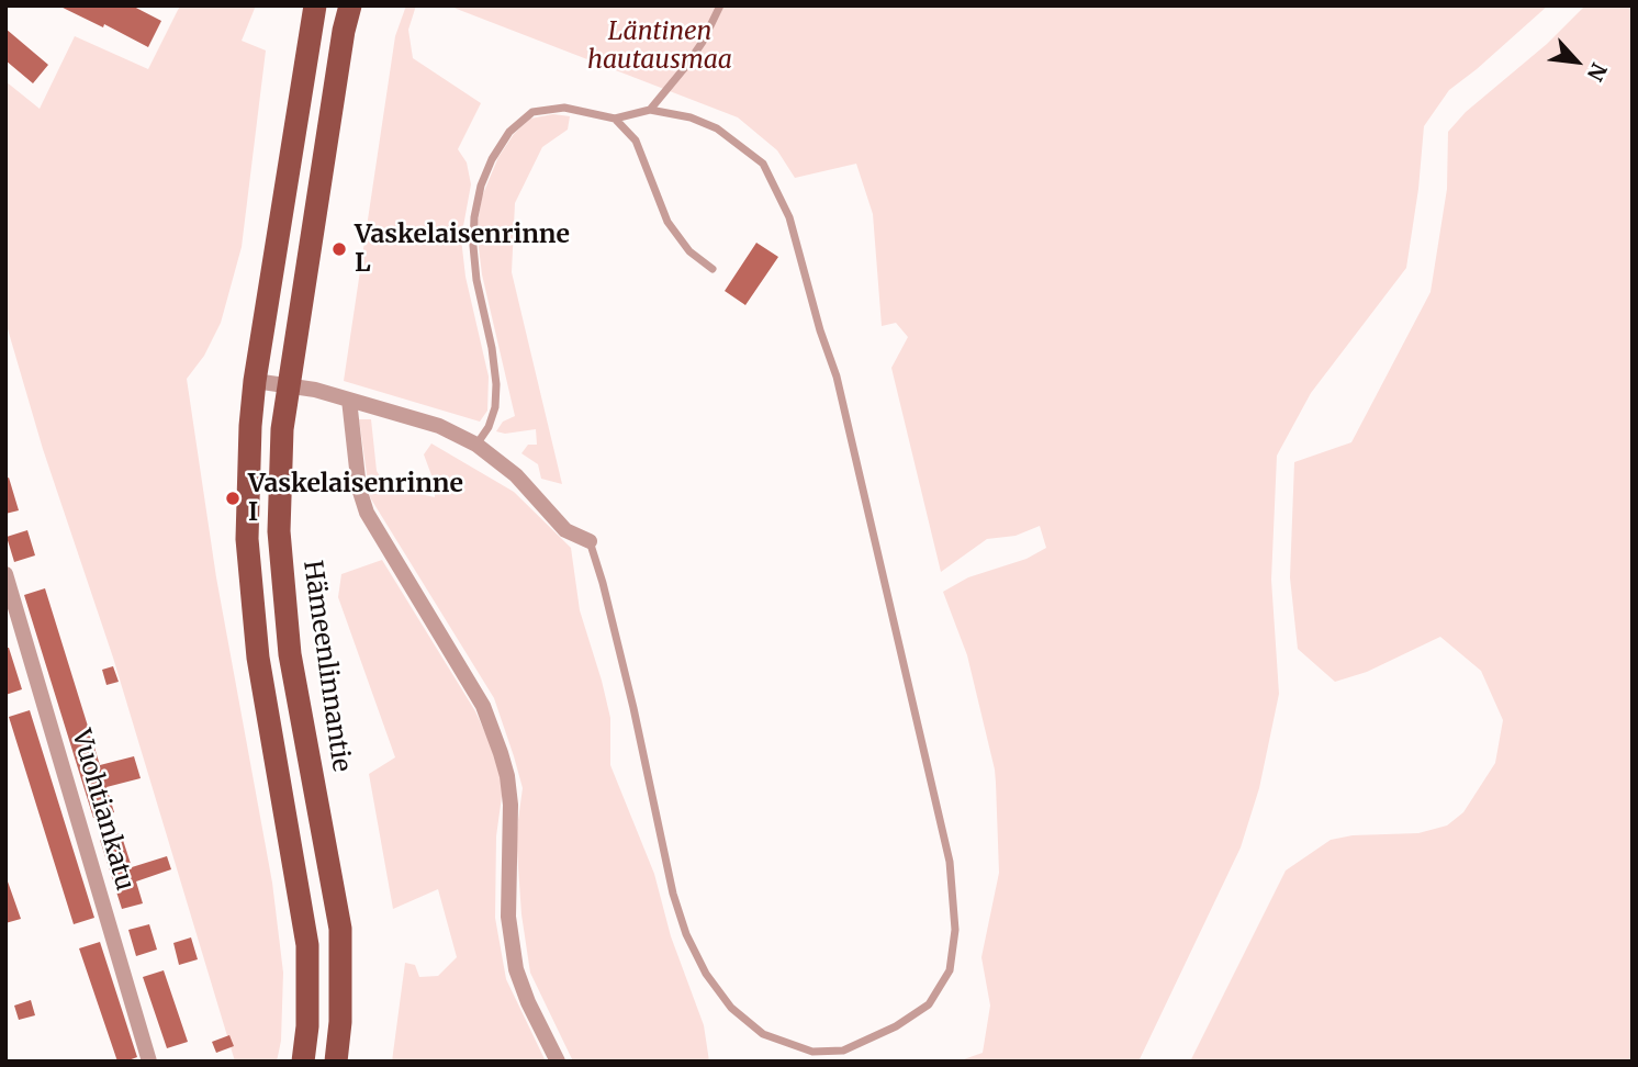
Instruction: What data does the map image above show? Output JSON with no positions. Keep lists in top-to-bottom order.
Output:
{
  "streets": {
    "main road": ["Hämeenlinnantie"],
    "street": ["Vuohtiankatu"]
  },
  "parks": ["Läntinen hautausmaa"],
  "places": ["Vaskelaisenrinne L", "Vaskelaisenrinne I"],
  "north": "bottom right"
}
